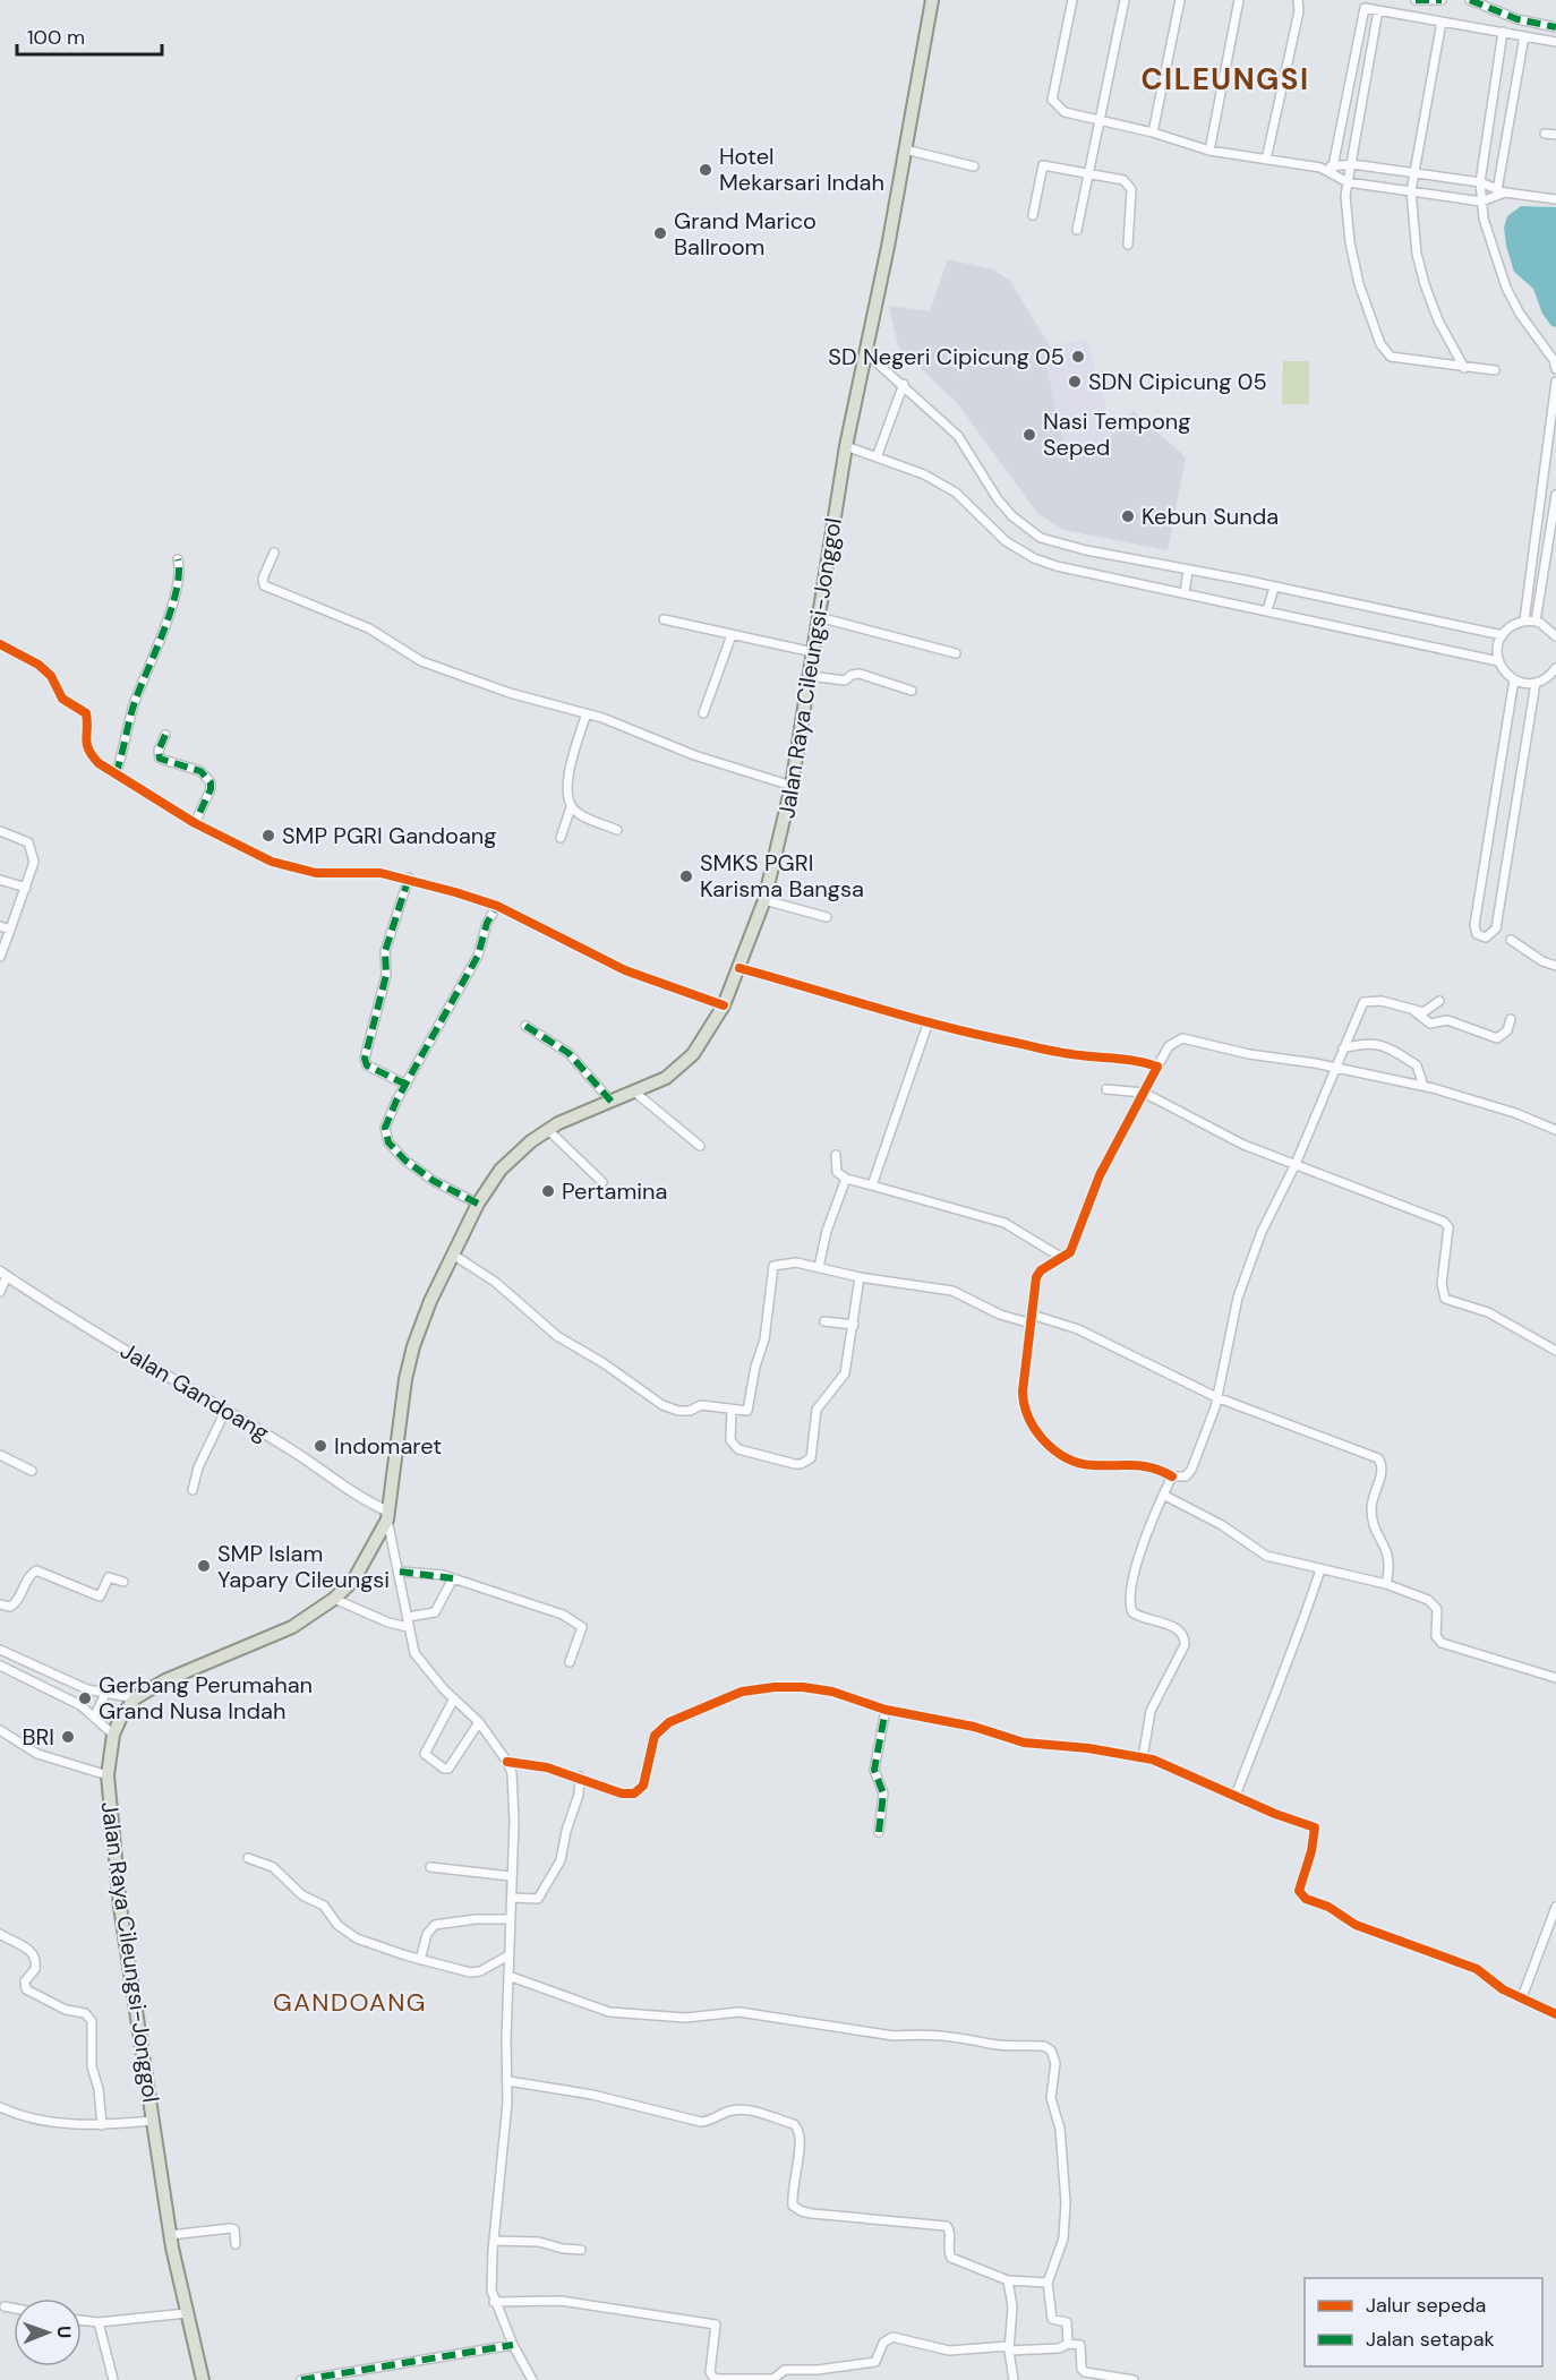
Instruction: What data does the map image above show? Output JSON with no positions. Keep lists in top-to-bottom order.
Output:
{
  "streets": {
    "main road": ["Jalan Raya Cileungsi-Jonggol"],
    "street": ["Jalan Gandoang"]
  },
  "crossings": [
    ["Jalan Raya Cileungsi-Jonggol", "Jalan Gandoang"]
  ],
  "districts": ["CILEUNGSI", "GANDOANG"],
  "places": [
    "Hotel Mekarsari Indah",
    "Grand Marico Ballroom",
    "SD Negeri Cipicung 05",
    "SDN Cipicung 05",
    "Nasi Tempong Seped",
    "Kebun Sunda",
    "SMP PGRI Gandoang",
    "SMKS PGRI Karisma Bangsa",
    "Pertamina",
    "Indomaret",
    "SMP Islam Yapary Cileungsi",
    "Gerbang Perumahan Grand Nusa Indah",
    "BRI"
  ],
  "legend": ["Jalur sepeda", "Jalan setapak"],
  "scale_bar": "100 m",
  "north": "right"
}
